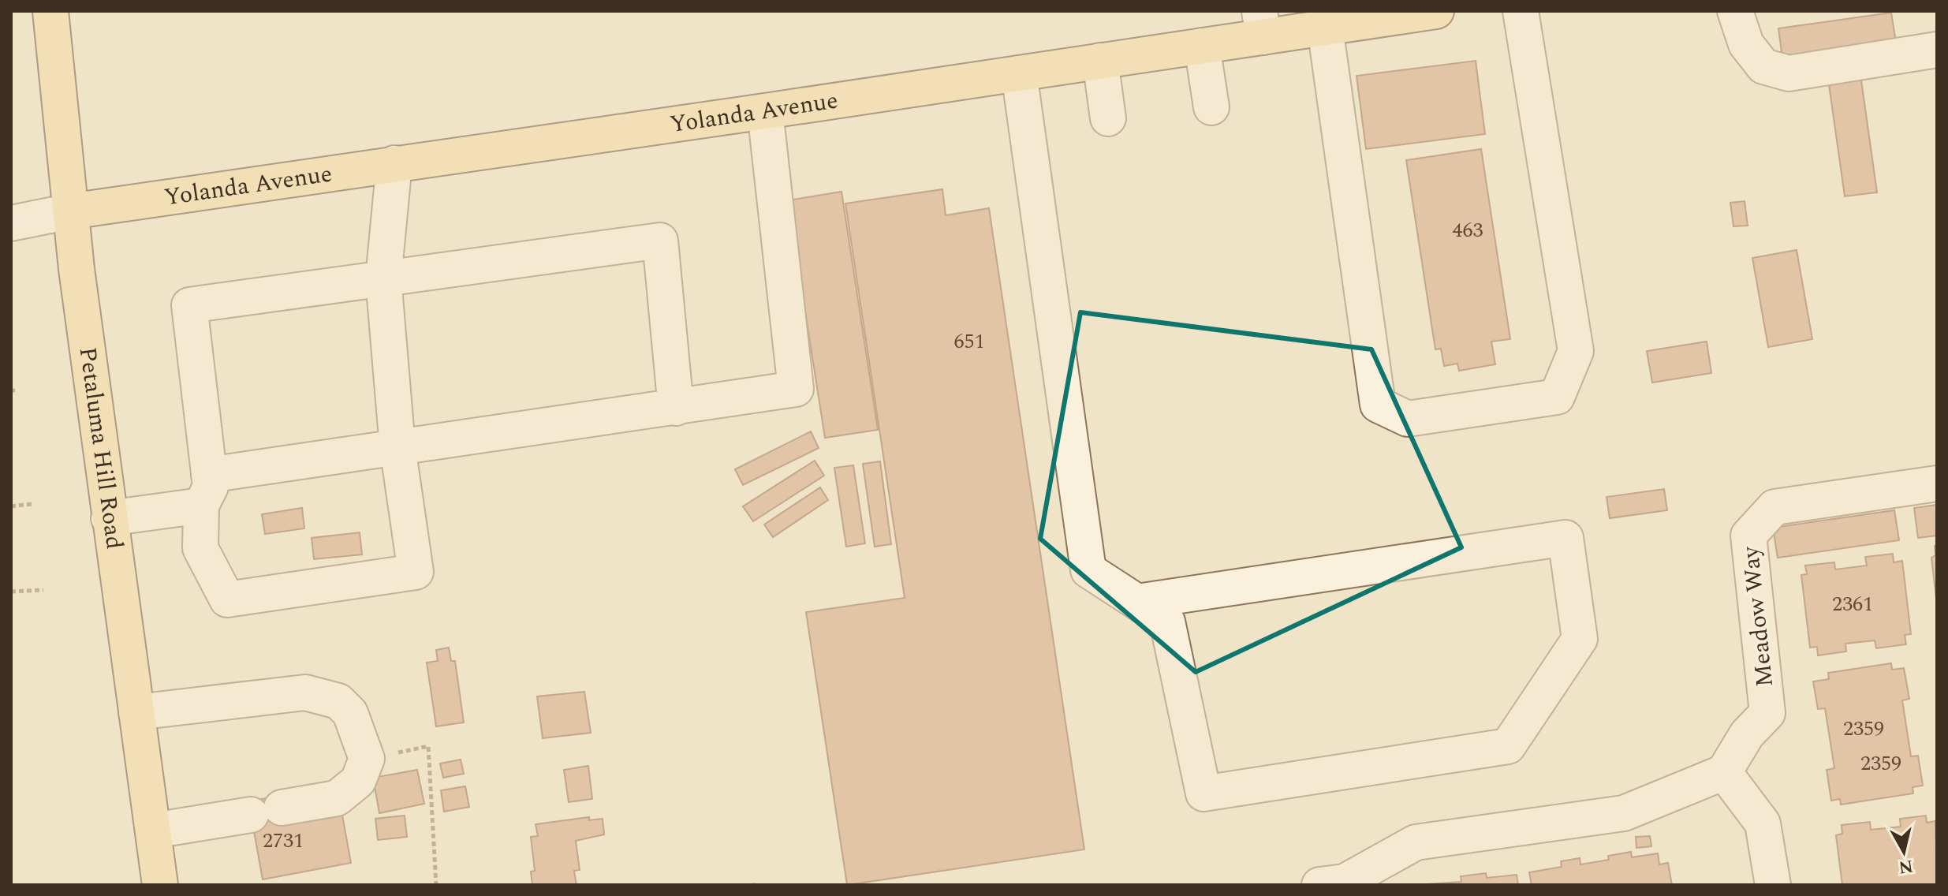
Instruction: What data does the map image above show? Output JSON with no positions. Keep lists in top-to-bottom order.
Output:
{
  "streets": {
    "main road": ["Yolanda Avenue", "Petaluma Hill Road"],
    "street": ["Meadow Way"]
  },
  "crossings": [
    ["Yolanda Avenue", "Petaluma Hill Road"]
  ],
  "house_numbers": [
    "463",
    "651",
    "2361",
    "2359",
    "2359",
    "2731"
  ],
  "north": "bottom"
}
